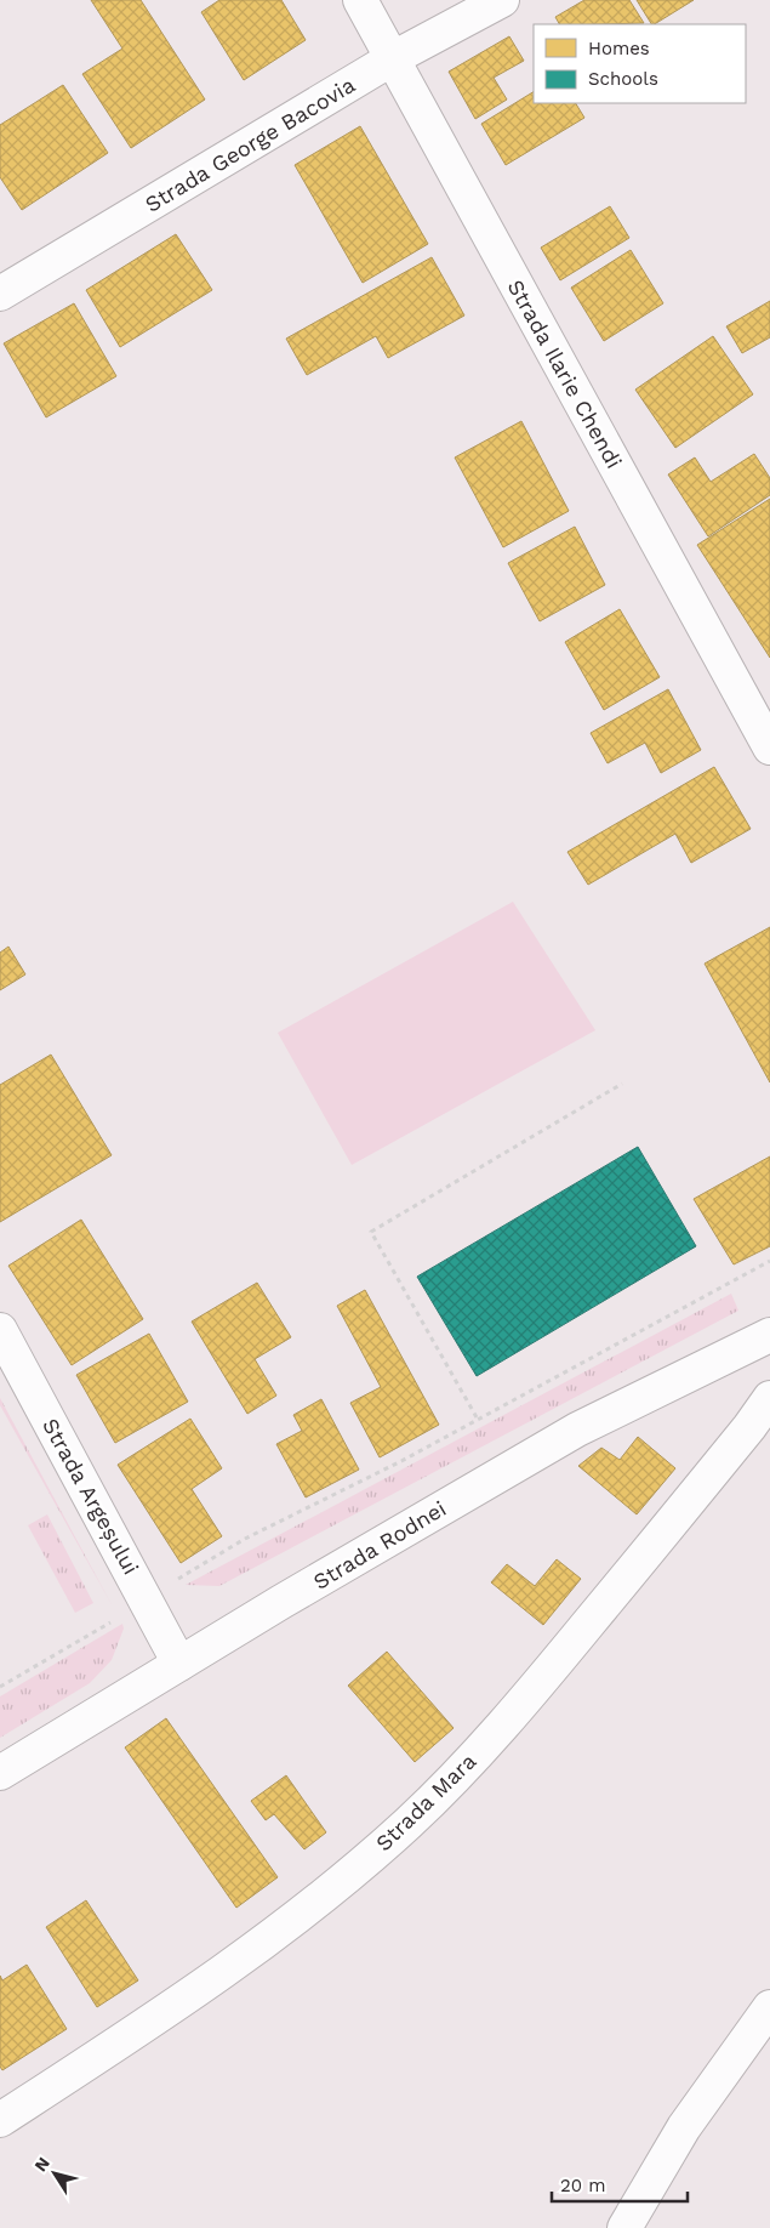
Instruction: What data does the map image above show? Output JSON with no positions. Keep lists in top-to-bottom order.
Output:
{
  "streets": {
    "street": [
      "Strada George Bacovia",
      "Strada Ilarie Chendi",
      "Strada Argeșului",
      "Strada Rodnei",
      "Strada Mara"
    ]
  },
  "crossings": [
    ["Strada George Bacovia", "Strada Ilarie Chendi"],
    ["Strada Argeșului", "Strada Rodnei"]
  ],
  "legend": ["Homes", "Schools"],
  "scale_bar": "20 m",
  "north": "top left"
}
